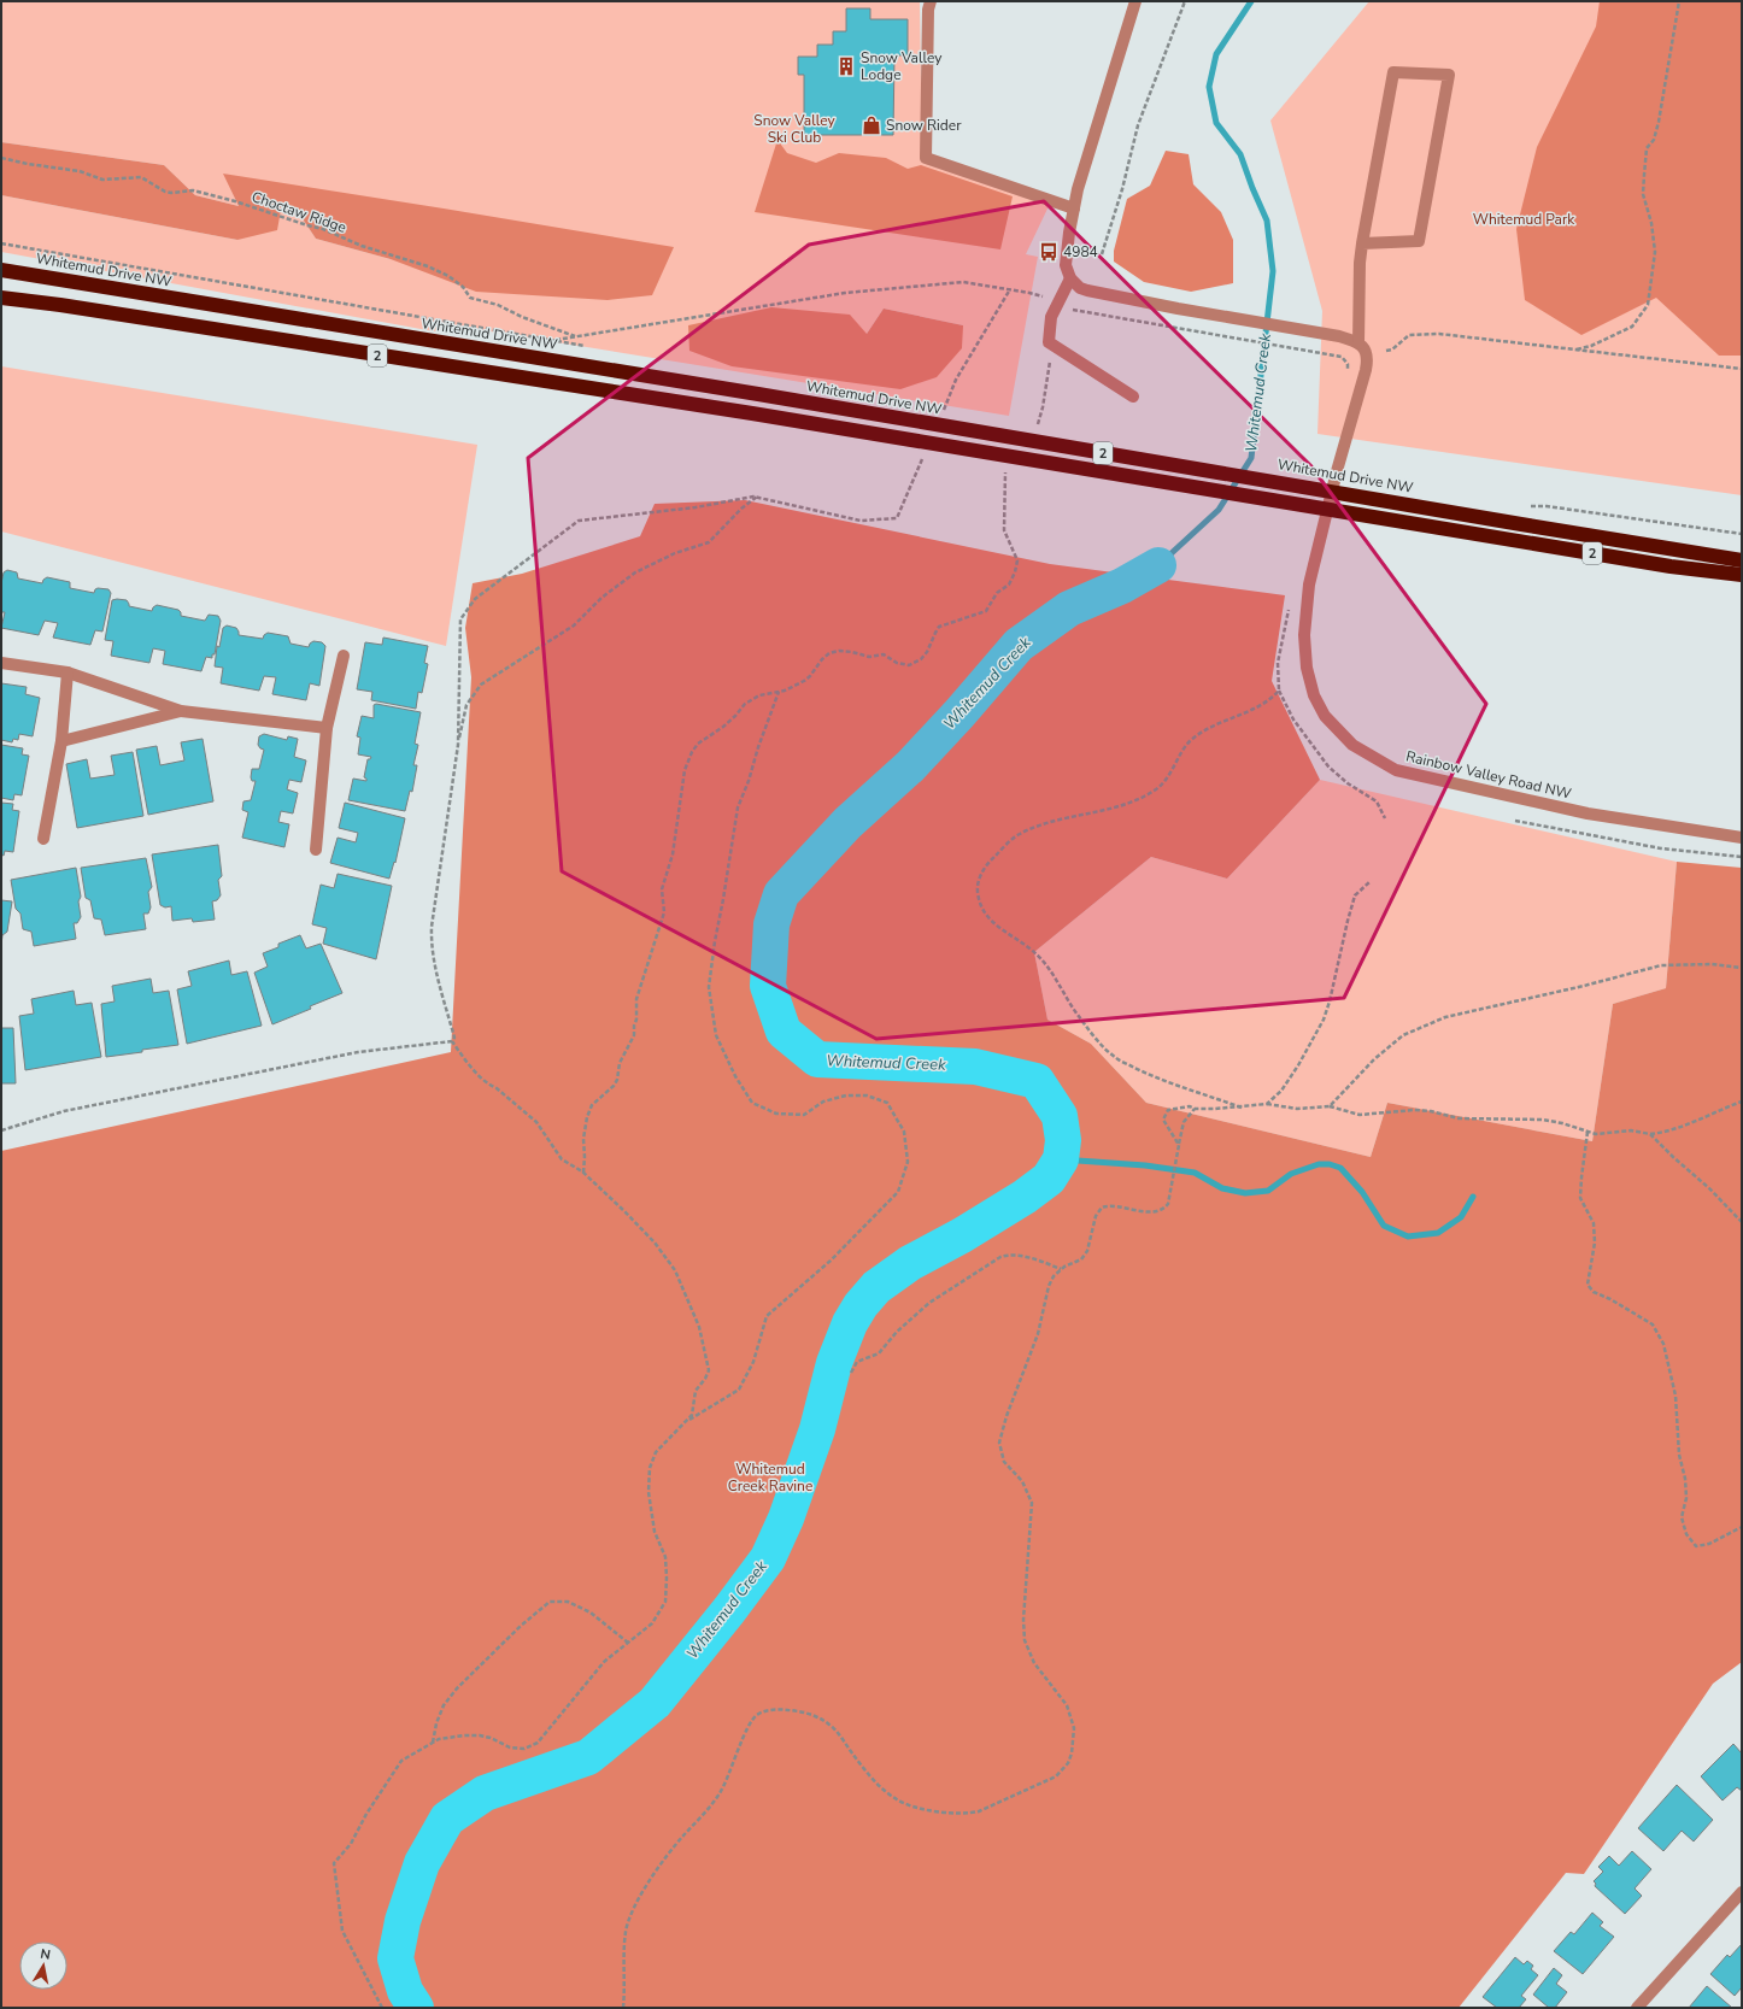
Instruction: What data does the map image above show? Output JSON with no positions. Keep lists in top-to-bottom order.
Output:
{
  "streets": {
    "highway": ["Whitemud Drive NW", "2"],
    "street": ["Rainbow Valley Road NW"],
    "path": ["Choctaw Ridge"]
  },
  "water": ["Whitemud Creek"],
  "parks": ["Snow Valley Ski Club", "Whitemud Park", "Whitemud Creek Ravine"],
  "places": {
    "building": ["Snow Valley Lodge"],
    "shop": ["Snow Rider"],
    "bus stop": ["4984"]
  },
  "north": "top"
}
